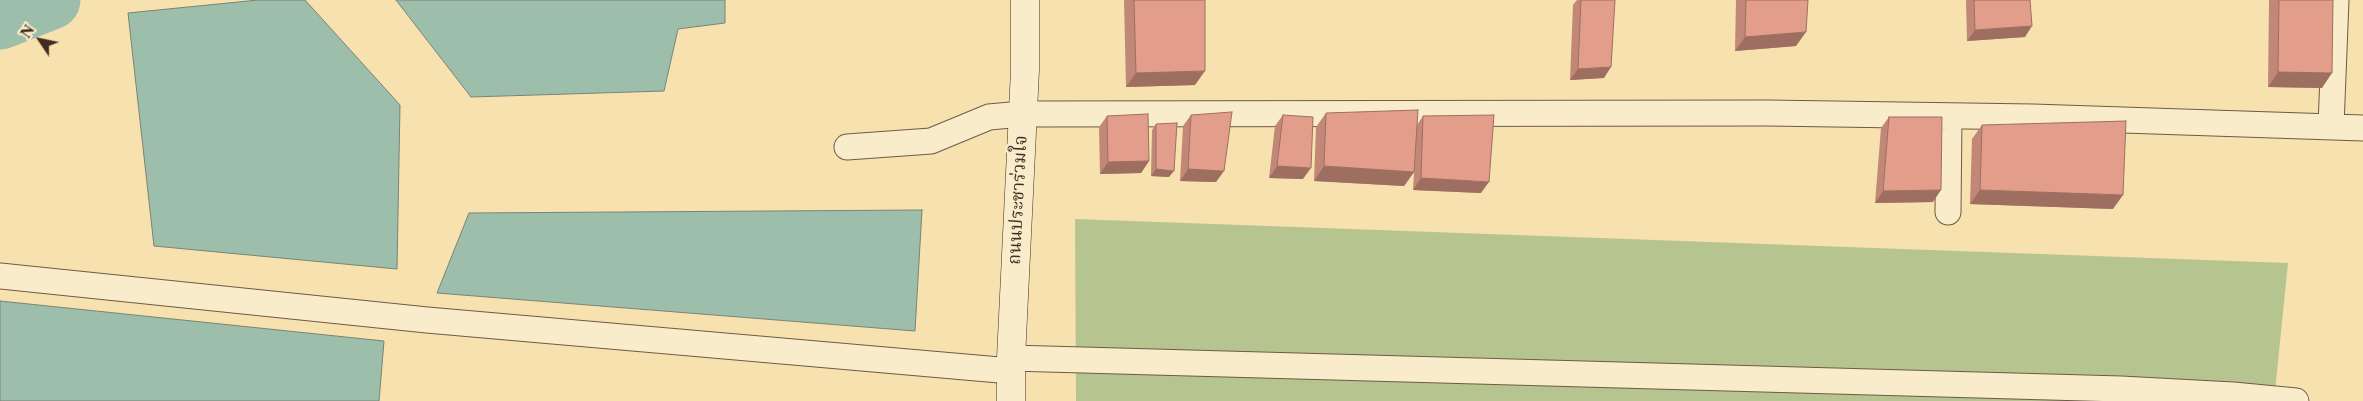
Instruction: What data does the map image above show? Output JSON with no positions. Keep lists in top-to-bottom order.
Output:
{
  "streets": {
    "main road": ["ถนนประชาร่วมใจ"]
  },
  "north": "top left"
}
